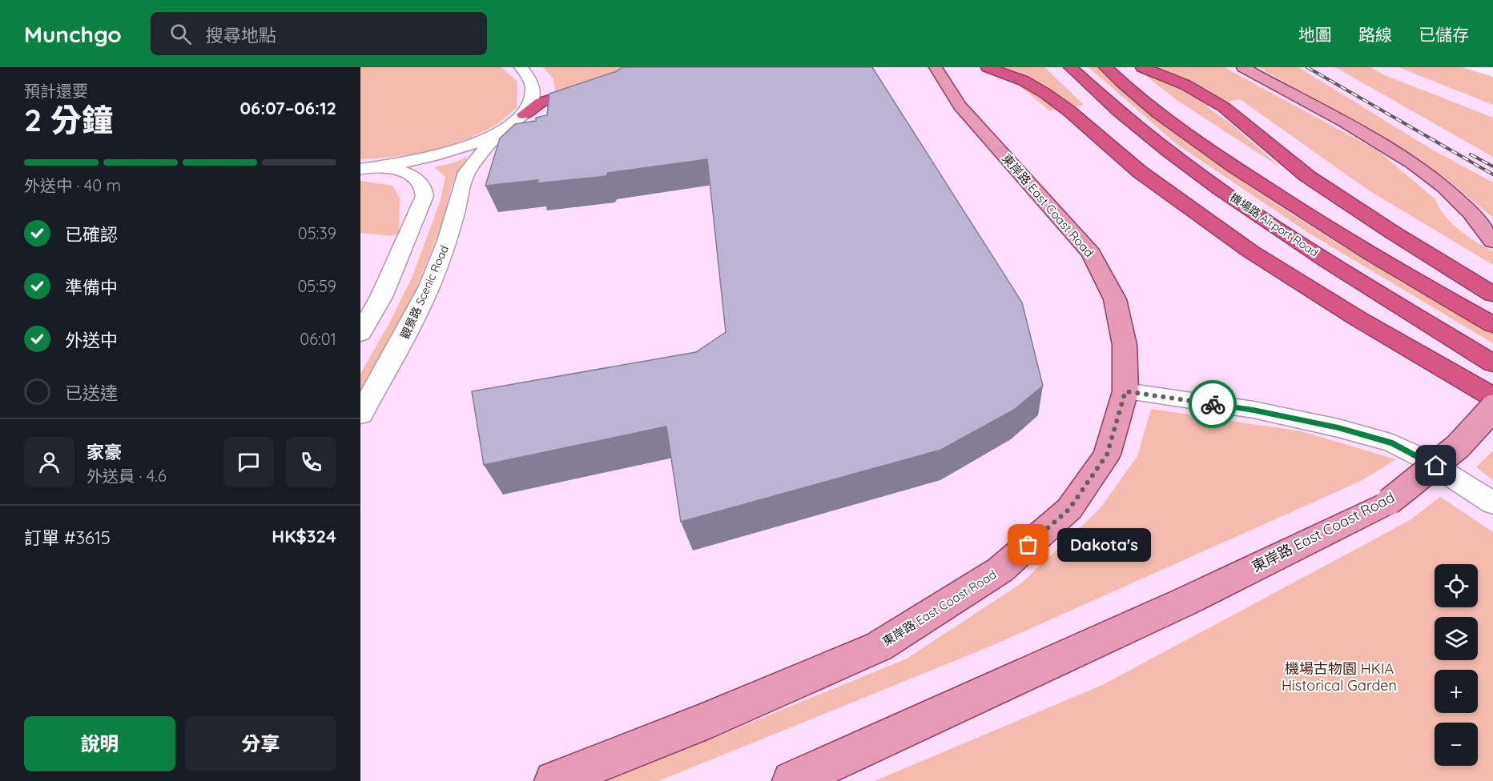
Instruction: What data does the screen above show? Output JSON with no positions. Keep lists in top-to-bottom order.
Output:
{
  "streets": {
    "highway": ["機場路 Airport Road"],
    "main road": ["東岸路 East Coast Road", "觀景路 Scenic Road"]
  },
  "parks": ["機場古物園 HKIA Historical Garden"],
  "places": ["Dakota's"],
  "page": {
    "header": "Munchgo",
    "search": "搜尋地點",
    "nav": ["地圖", "路線", "已儲存"],
    "heading": ["2 分鐘", "預計還要", "06:07–06:12"],
    "panel": [
      "家豪",
      "外送員 · 4.6",
      "訂單 #3615",
      "HK$324"
    ],
    "bar": "外送中 · 40 m",
    "list": [
      ["已確認", "05:39"],
      ["準備中", "05:59"],
      ["外送中", "06:01"],
      "已送達"
    ],
    "bubble": "Dakota's",
    "map_buttons": ["+", "−"],
    "buttons": ["說明", "分享"]
  }
}
